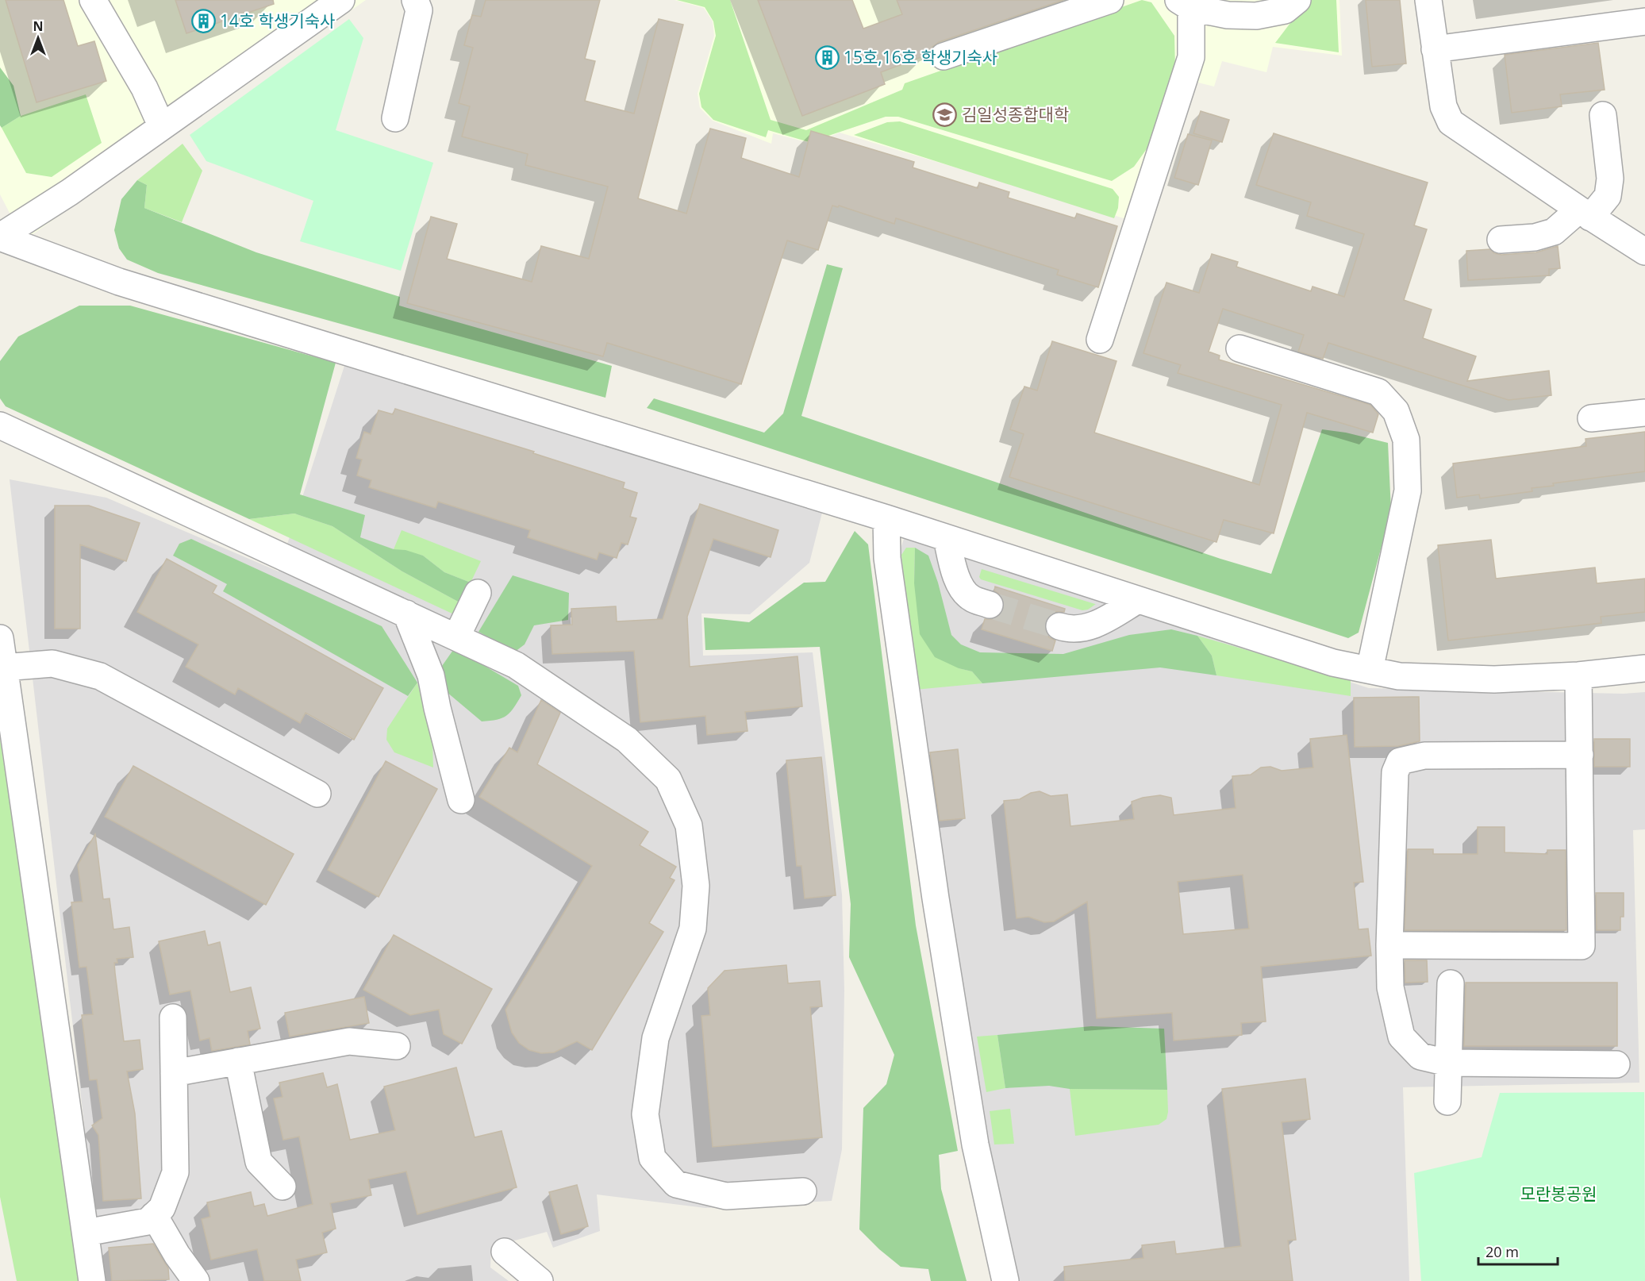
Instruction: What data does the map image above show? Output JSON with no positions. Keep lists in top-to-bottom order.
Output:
{
  "parks": ["모란봉공원"],
  "places": {
    "building": ["14호 학생기숙사", "15호,16호 학생기숙사"],
    "school or university": ["김일성종합대학"]
  },
  "scale_bar": "20 m",
  "north": "top"
}
